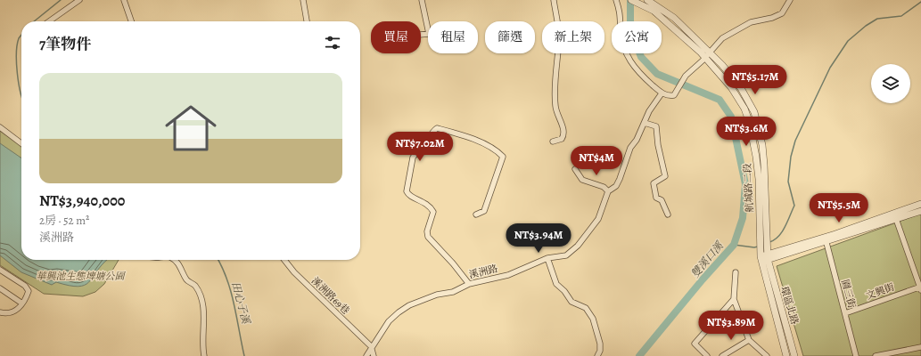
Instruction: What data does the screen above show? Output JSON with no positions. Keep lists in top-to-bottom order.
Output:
{
  "streets": {
    "street": [
      "航城路二段",
      "溪洲路",
      "文興街",
      "園三街",
      "溪洲路69巷",
      "環區北路"
    ]
  },
  "crossings": [
    ["航城路二段", "環區北路"],
    ["溪洲路", "溪洲路69巷"],
    ["文興街", "園三街"]
  ],
  "water": ["雙溪口溪", "田心子溪"],
  "parks": ["華興池生態埤塘公園"],
  "page": {
    "chip": [
      "買屋",
      "租屋",
      "篩選",
      "新上架",
      "公寓"
    ],
    "heading": "7筆物件",
    "list": [
      {
        "name": "NT$3,940,000",
        "note": "2房 · 52 m² · 溪洲路"
      }
    ],
    "price": [
      "NT$5.17M",
      "NT$3.6M",
      "NT$7.02M",
      "NT$4M",
      "NT$5.5M",
      "NT$3.94M",
      "NT$3.89M"
    ]
  }
}
